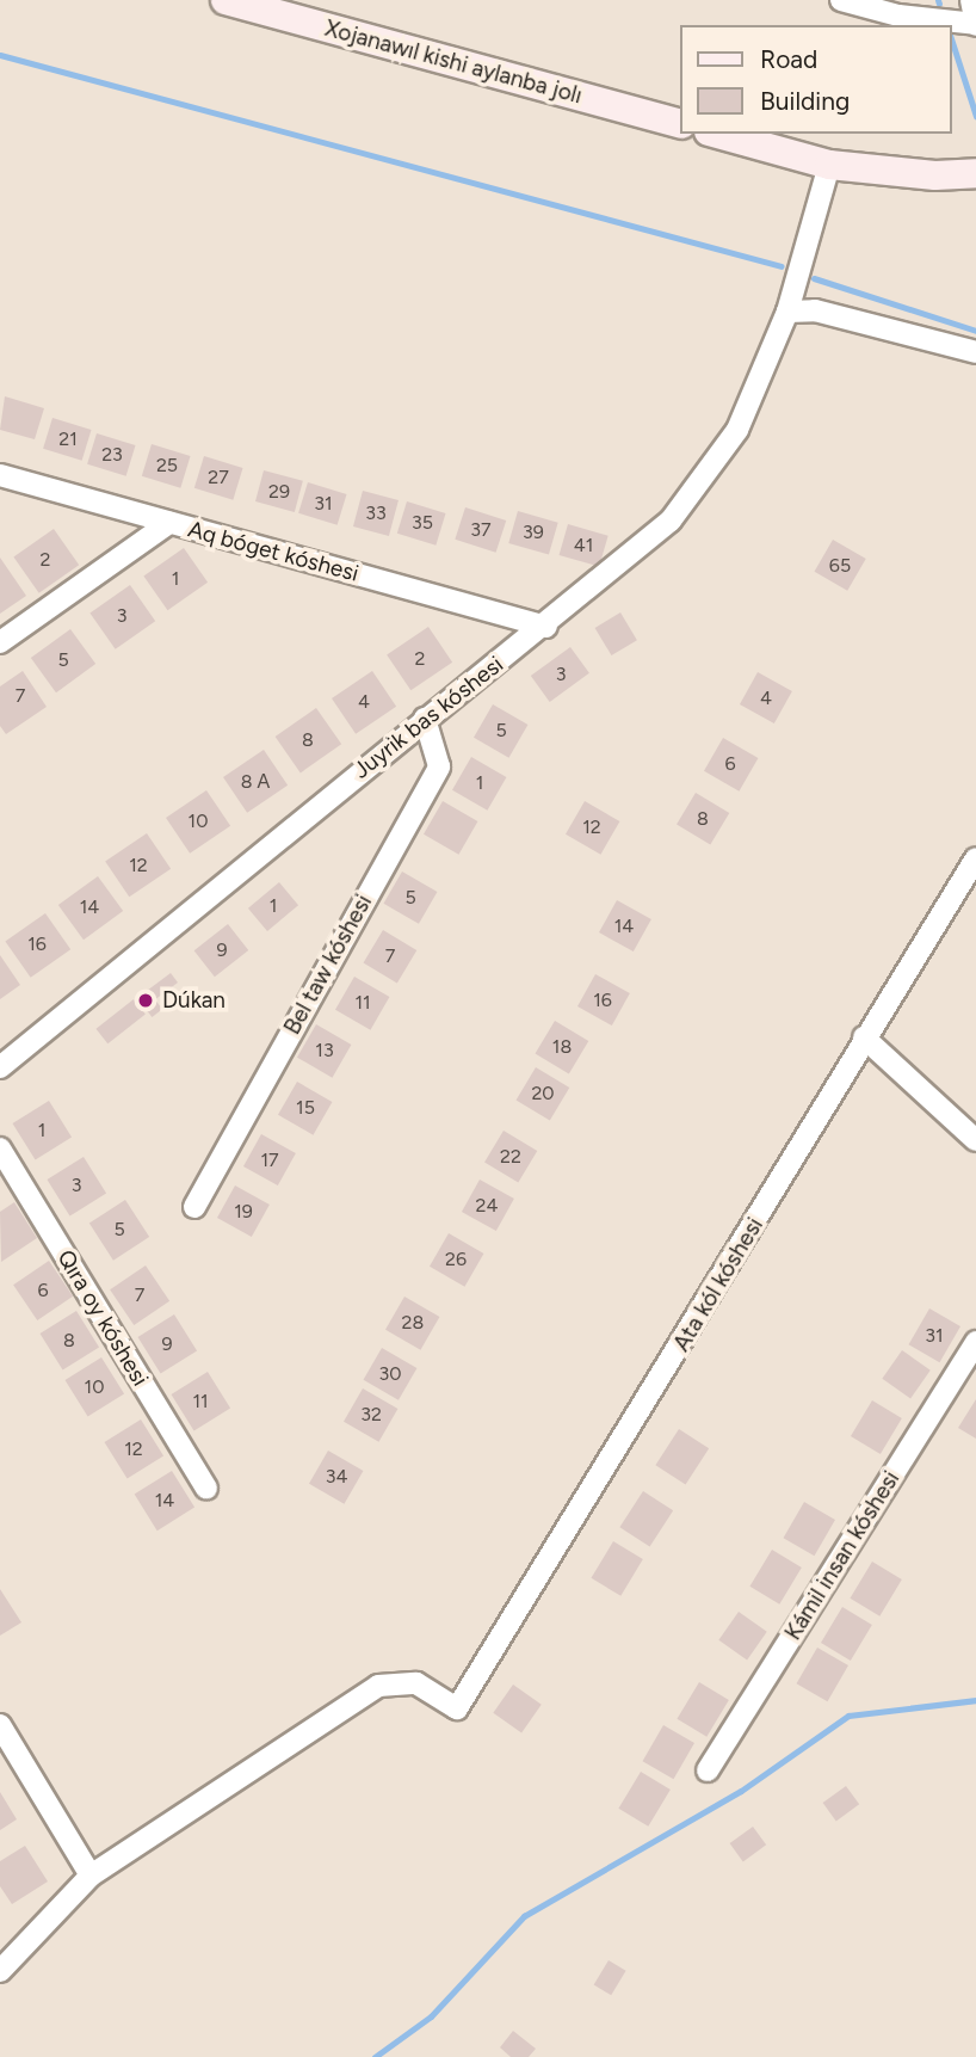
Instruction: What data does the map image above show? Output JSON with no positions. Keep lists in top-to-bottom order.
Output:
{
  "streets": {
    "main road": ["Xojanawıl kishi aylanba jolı"],
    "street": [
      "Aq bóget kóshesi",
      "Juyrik bas kóshesi",
      "Bel taw kóshesi",
      "Ata kól kóshesi",
      "Qıra oy kóshesi",
      "Kámil insan kóshesi"
    ]
  },
  "crossings": [
    ["Aq bóget kóshesi", "Juyrik bas kóshesi"],
    ["Juyrik bas kóshesi", "Bel taw kóshesi"]
  ],
  "places": ["Dúkan"],
  "house_numbers": [
    "21",
    "23",
    "25",
    "27",
    "29",
    "31",
    "33",
    "35",
    "37",
    "39",
    "41",
    "2",
    "65",
    "1",
    "3",
    "2",
    "5",
    "3",
    "7",
    "4",
    "4",
    "5",
    "8",
    "6",
    "8 А",
    "1",
    "8",
    "10",
    "12",
    "12",
    "5",
    "1",
    "14",
    "14",
    "16",
    "9",
    "7",
    "16",
    "11",
    "18",
    "13",
    "20",
    "15",
    "1",
    "22",
    "17",
    "3",
    "24",
    "19",
    "5",
    "26",
    "6",
    "7",
    "28",
    "31",
    "8",
    "9",
    "30",
    "10",
    "11",
    "32",
    "12",
    "34",
    "14"
  ],
  "legend": ["Road", "Building"]
}
